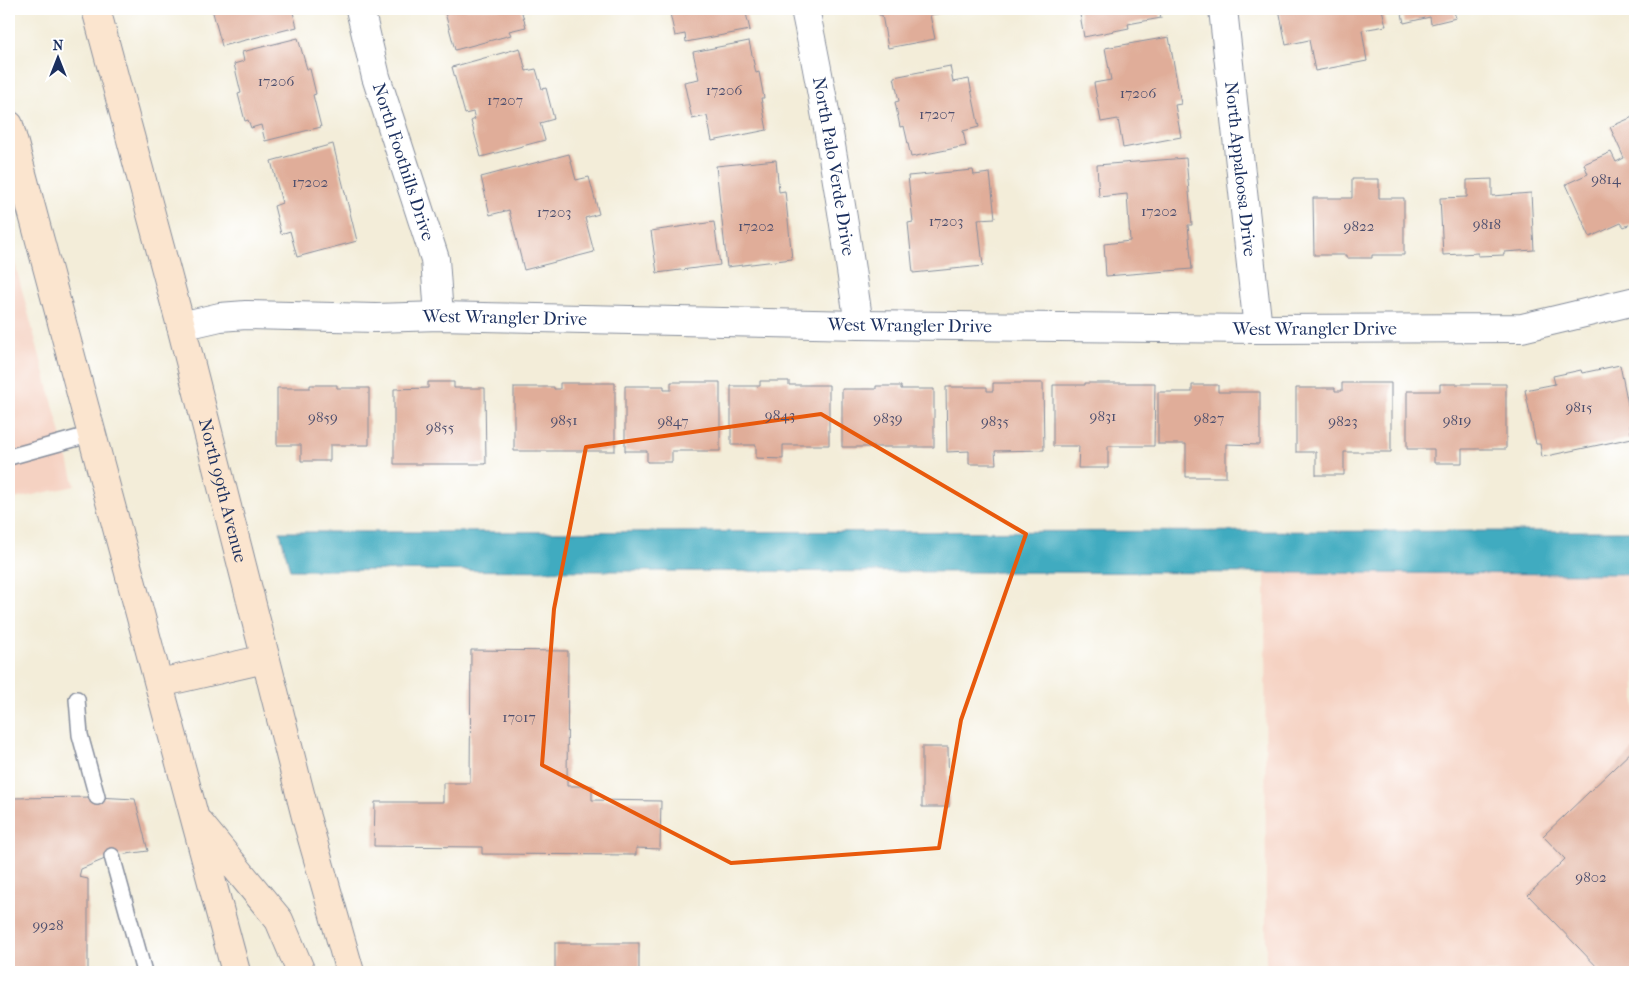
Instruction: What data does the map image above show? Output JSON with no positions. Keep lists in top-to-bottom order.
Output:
{
  "streets": {
    "main road": ["North 99th Avenue"],
    "street": [
      "North Foothills Drive",
      "North Palo Verde Drive",
      "North Appaloosa Drive",
      "West Wrangler Drive"
    ]
  },
  "crossings": [
    ["North Foothills Drive", "West Wrangler Drive"],
    ["North Palo Verde Drive", "West Wrangler Drive"],
    ["North Appaloosa Drive", "West Wrangler Drive"],
    ["West Wrangler Drive", "North 99th Avenue"]
  ],
  "house_numbers": [
    "17206",
    "17206",
    "17206",
    "17207",
    "17207",
    "9814",
    "17202",
    "17202",
    "17203",
    "17203",
    "9818",
    "17202",
    "9822",
    "9815",
    "9843",
    "9831",
    "9859",
    "9839",
    "9827",
    "9851",
    "9819",
    "9847",
    "9835",
    "9823",
    "9855",
    "17017",
    "9802",
    "9928"
  ],
  "north": "top"
}
